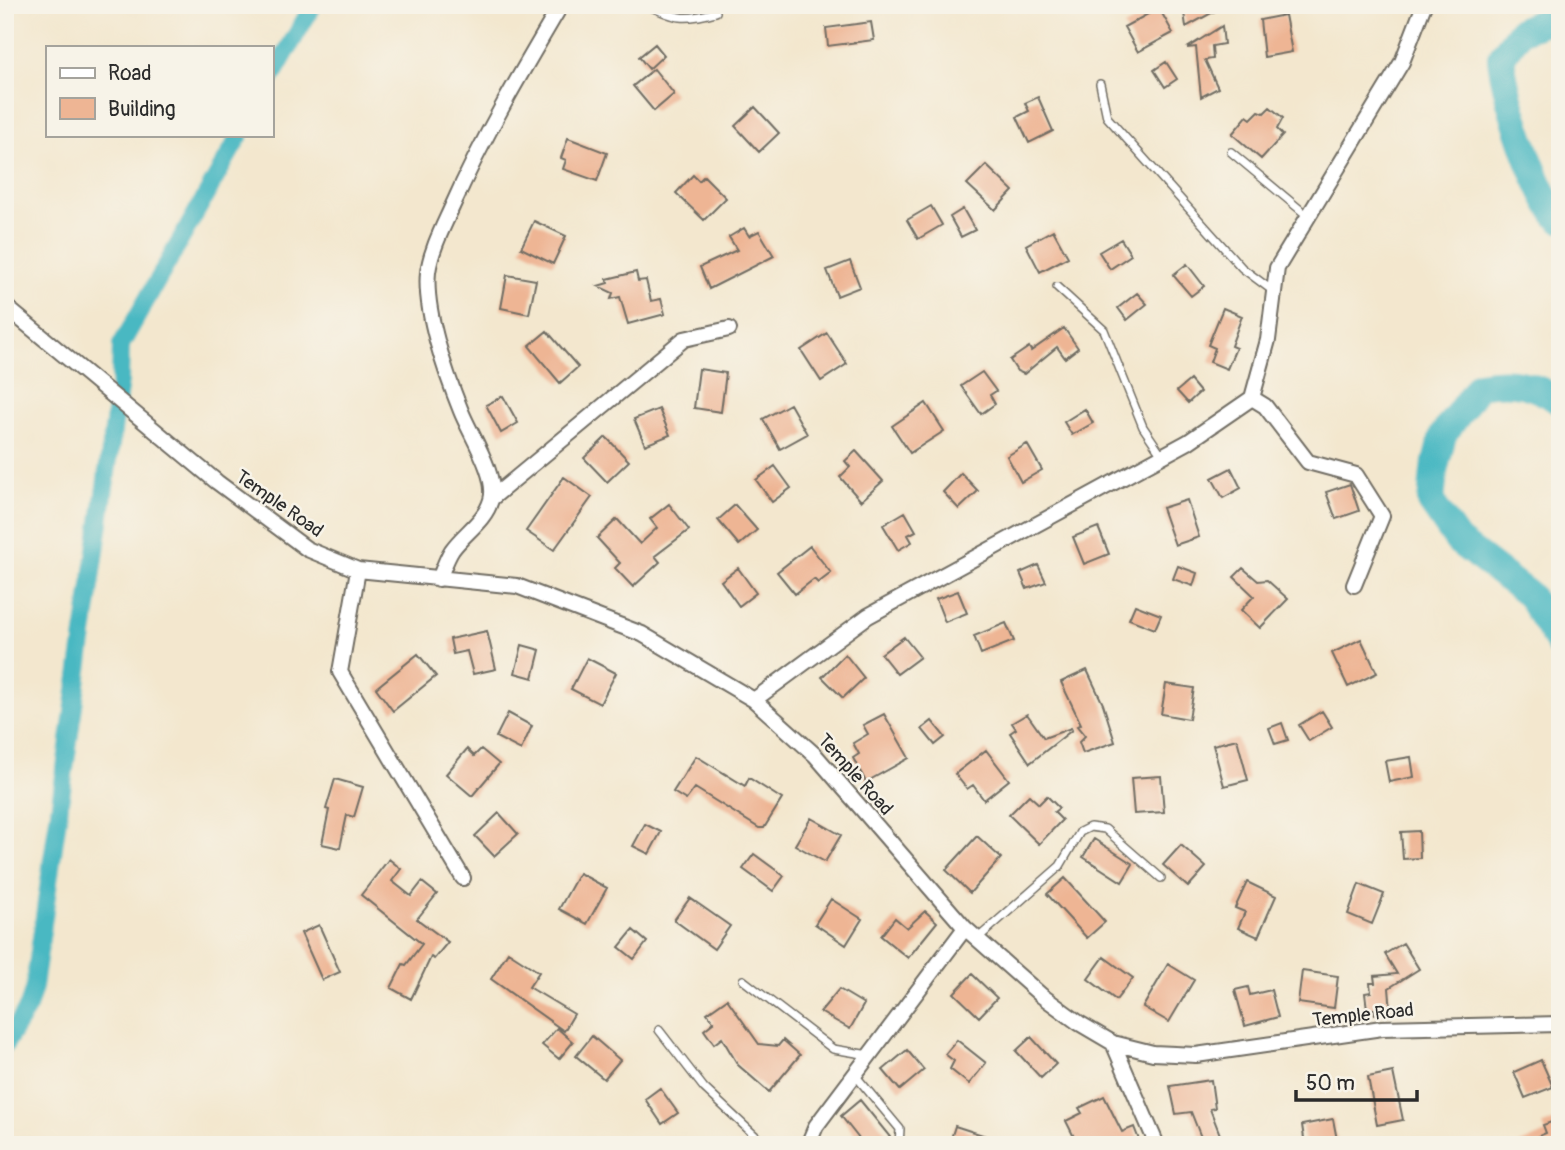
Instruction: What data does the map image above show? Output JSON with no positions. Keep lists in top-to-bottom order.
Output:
{
  "streets": {
    "street": ["Temple Road"]
  },
  "legend": ["Road", "Building"],
  "scale_bar": "50 m"
}
